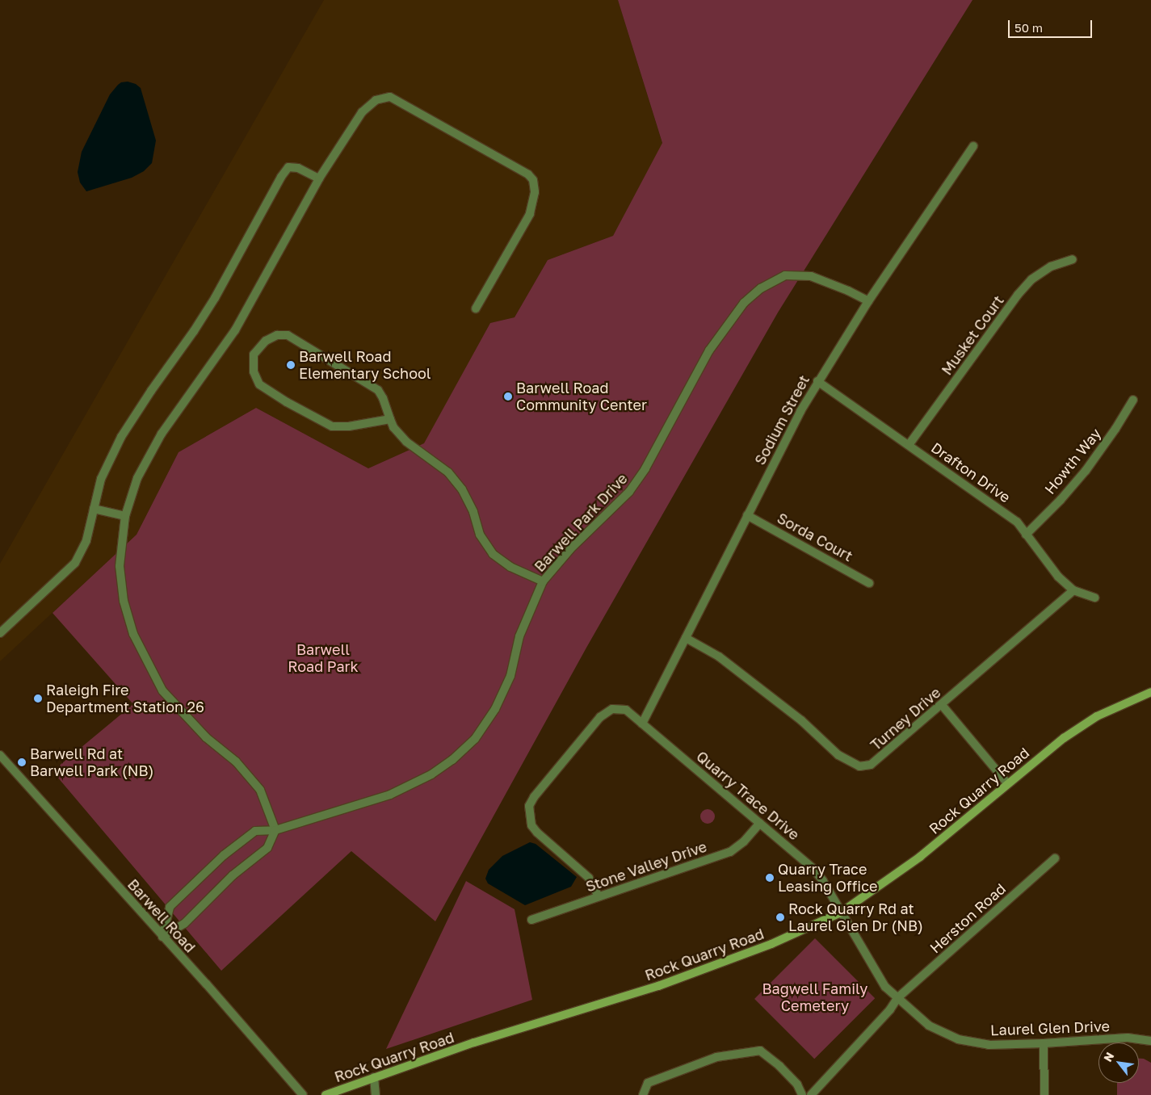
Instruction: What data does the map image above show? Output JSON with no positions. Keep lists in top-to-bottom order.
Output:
{
  "streets": {
    "main road": ["Rock Quarry Road"],
    "street": [
      "Musket Court",
      "Sodium Street",
      "Howth Way",
      "Drafton Drive",
      "Barwell Park Drive",
      "Sorda Court",
      "Turney Drive",
      "Quarry Trace Drive",
      "Stone Valley Drive",
      "Barwell Road",
      "Herston Road",
      "Laurel Glen Drive"
    ]
  },
  "crossings": [
    ["Musket Court", "Drafton Drive"],
    ["Sodium Street", "Drafton Drive"],
    ["Sodium Street", "Barwell Park Drive"],
    ["Sodium Street", "Sorda Court"],
    ["Sodium Street", "Turney Drive"],
    ["Sodium Street", "Quarry Trace Drive"],
    ["Howth Way", "Drafton Drive"],
    ["Drafton Drive", "Turney Drive"],
    ["Barwell Park Drive", "Barwell Road"],
    ["Rock Quarry Road", "Quarry Trace Drive"],
    ["Rock Quarry Road", "Laurel Glen Drive"],
    ["Quarry Trace Drive", "Stone Valley Drive"],
    ["Quarry Trace Drive", "Laurel Glen Drive"],
    ["Herston Road", "Laurel Glen Drive"]
  ],
  "parks": ["Barwell Road Park", "Bagwell Family Cemetery"],
  "places": [
    "Barwell Road Elementary School",
    "Barwell Road Community Center",
    "Raleigh Fire Department Station 26",
    "Barwell Rd at Barwell Park (NB)",
    "Quarry Trace Leasing Office",
    "Rock Quarry Rd at Laurel Glen Dr (NB)"
  ],
  "scale_bar": "50 m",
  "north": "top left"
}
